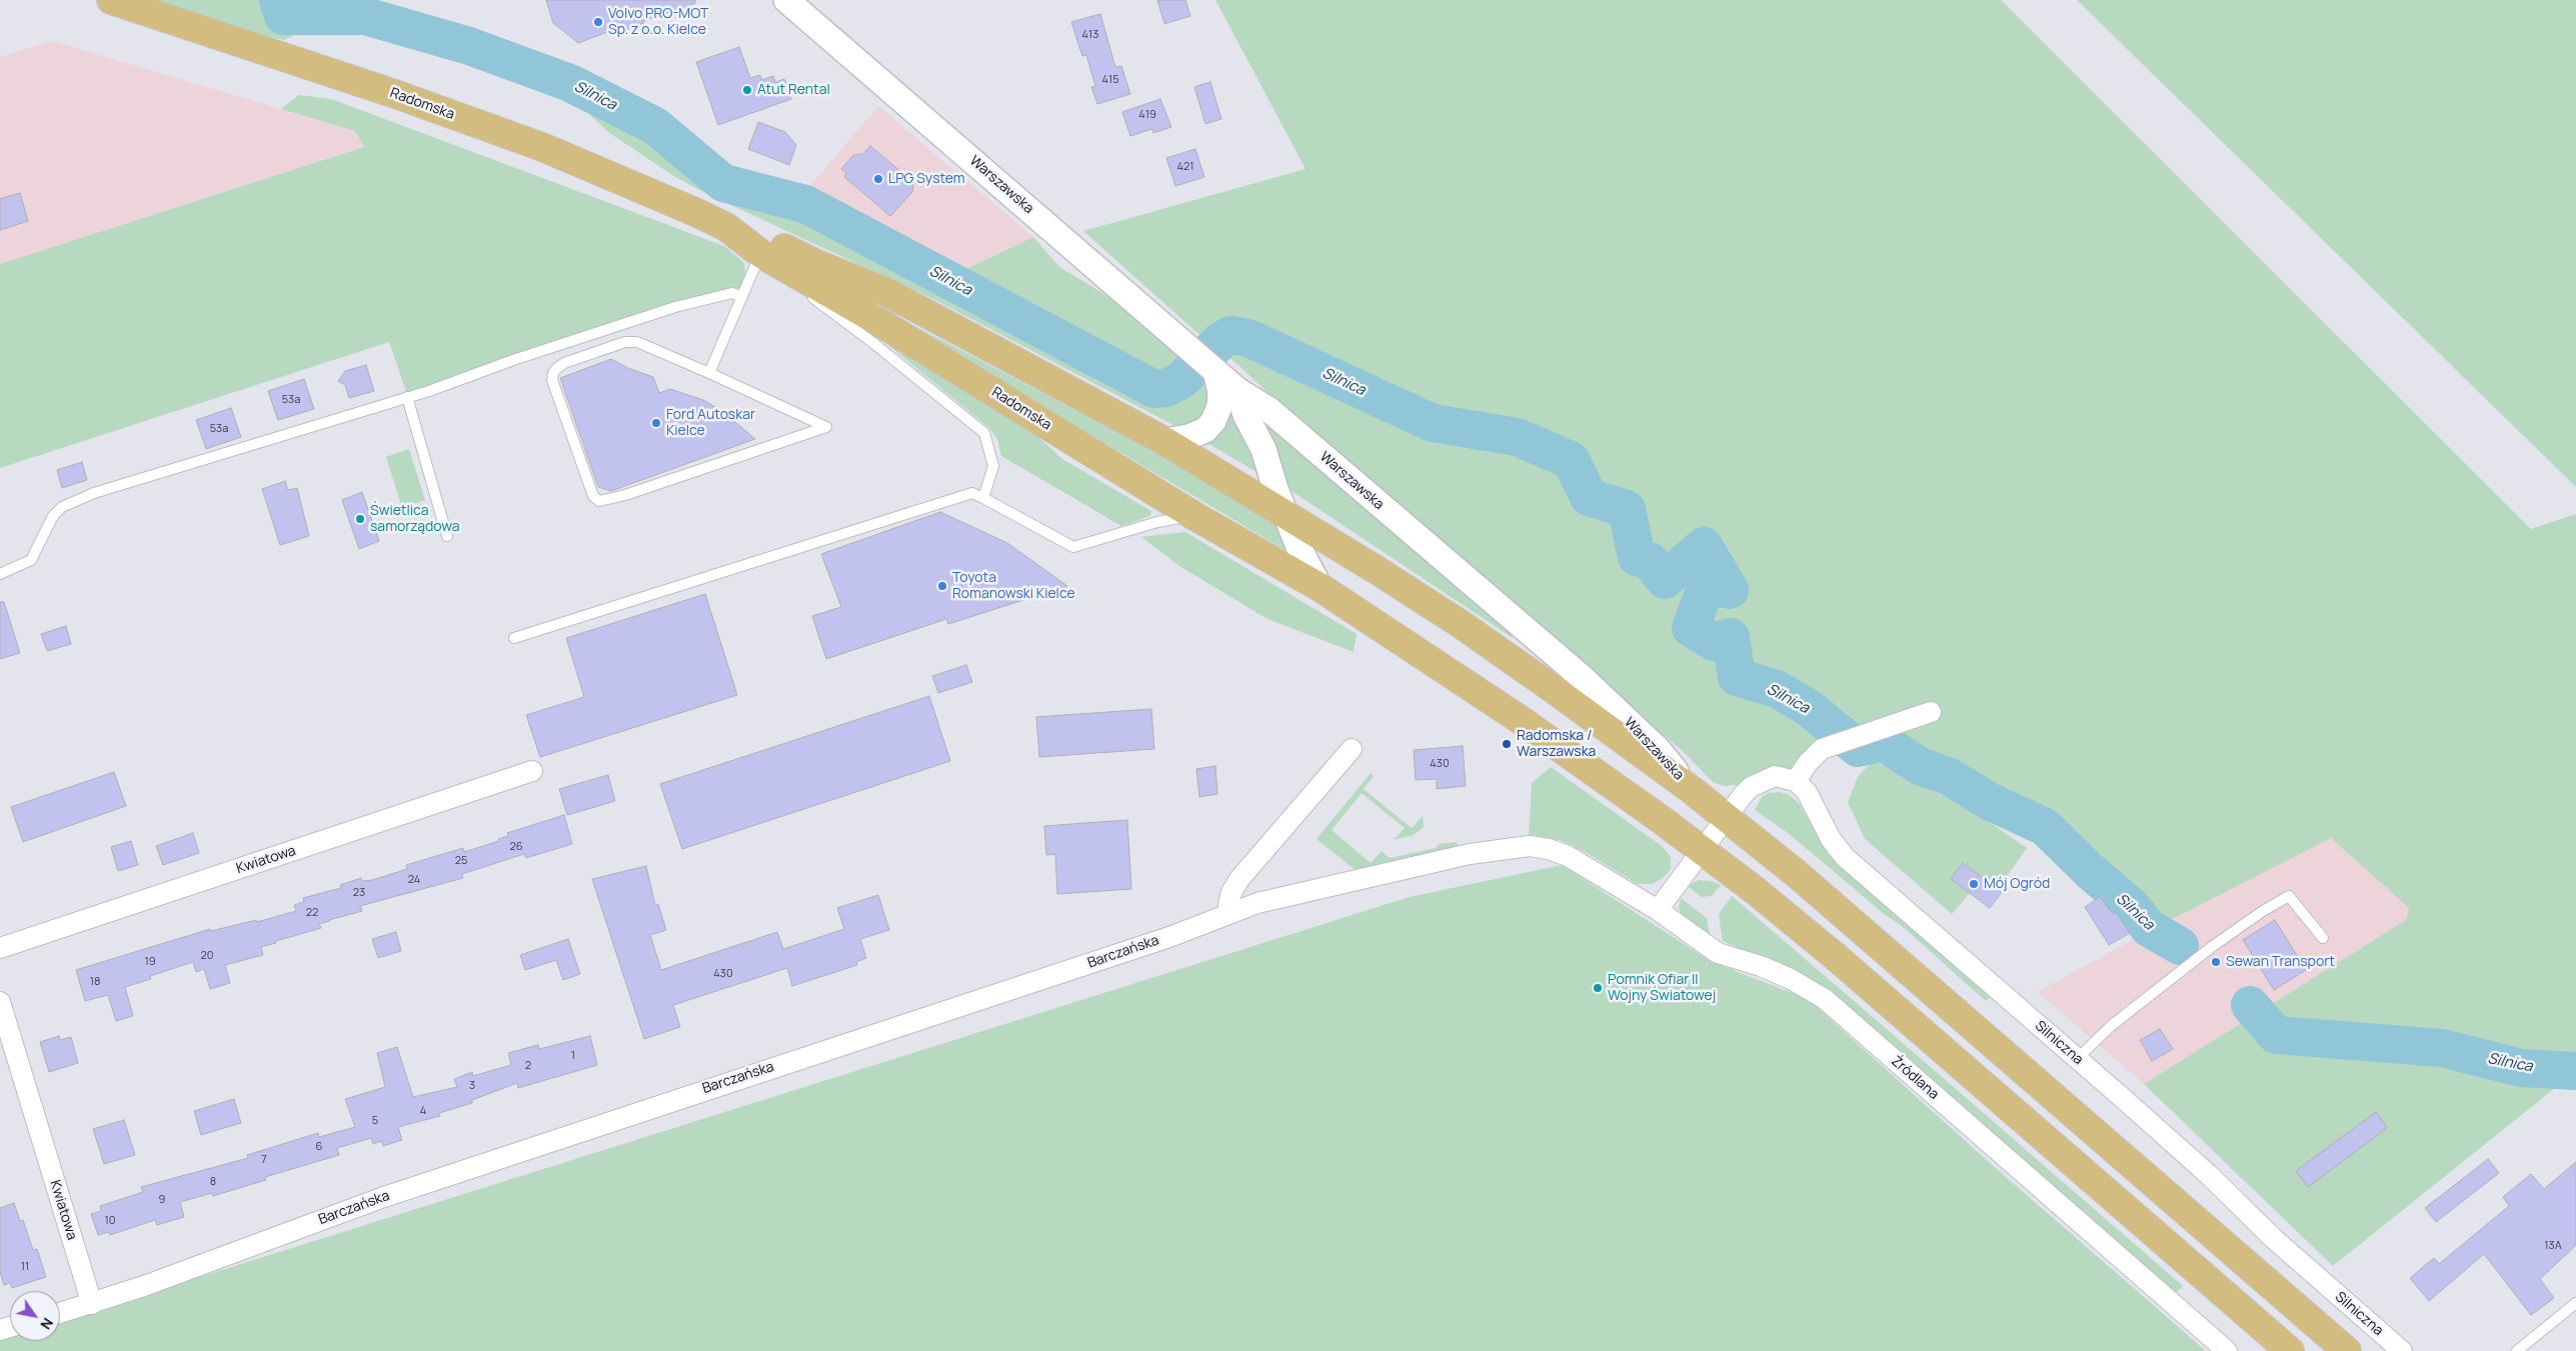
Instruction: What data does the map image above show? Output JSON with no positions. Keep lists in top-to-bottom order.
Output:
{
  "streets": {
    "main road": ["Radomska", "Warszawska"],
    "street": [
      "Kwiatowa",
      "Barczańska",
      "Silniczna",
      "Źródlana"
    ]
  },
  "crossings": [
    ["Radomska", "Warszawska"],
    ["Kwiatowa", "Barczańska"],
    ["Barczańska", "Źródlana"]
  ],
  "water": ["Silnica"],
  "places": [
    "Volvo PRO-MOT Sp. z o.o. Kielce",
    "Atut Rental",
    "LPG System",
    "Ford Autoskar Kielce",
    "Świetlica samorządowa",
    "Toyota Romanowski Kielce",
    "Radomska / Warszawska",
    "Mój Ogród",
    "Sewan Transport",
    "Pomnik Ofiar II Wojny Światowej"
  ],
  "house_numbers": [
    "413",
    "415",
    "419",
    "421",
    "53a",
    "53a",
    "430",
    "26",
    "25",
    "24",
    "23",
    "22",
    "20",
    "19",
    "430",
    "18",
    "1",
    "2",
    "3",
    "4",
    "5",
    "6",
    "7",
    "8",
    "9",
    "10",
    "13A",
    "11"
  ],
  "north": "bottom right"
}
